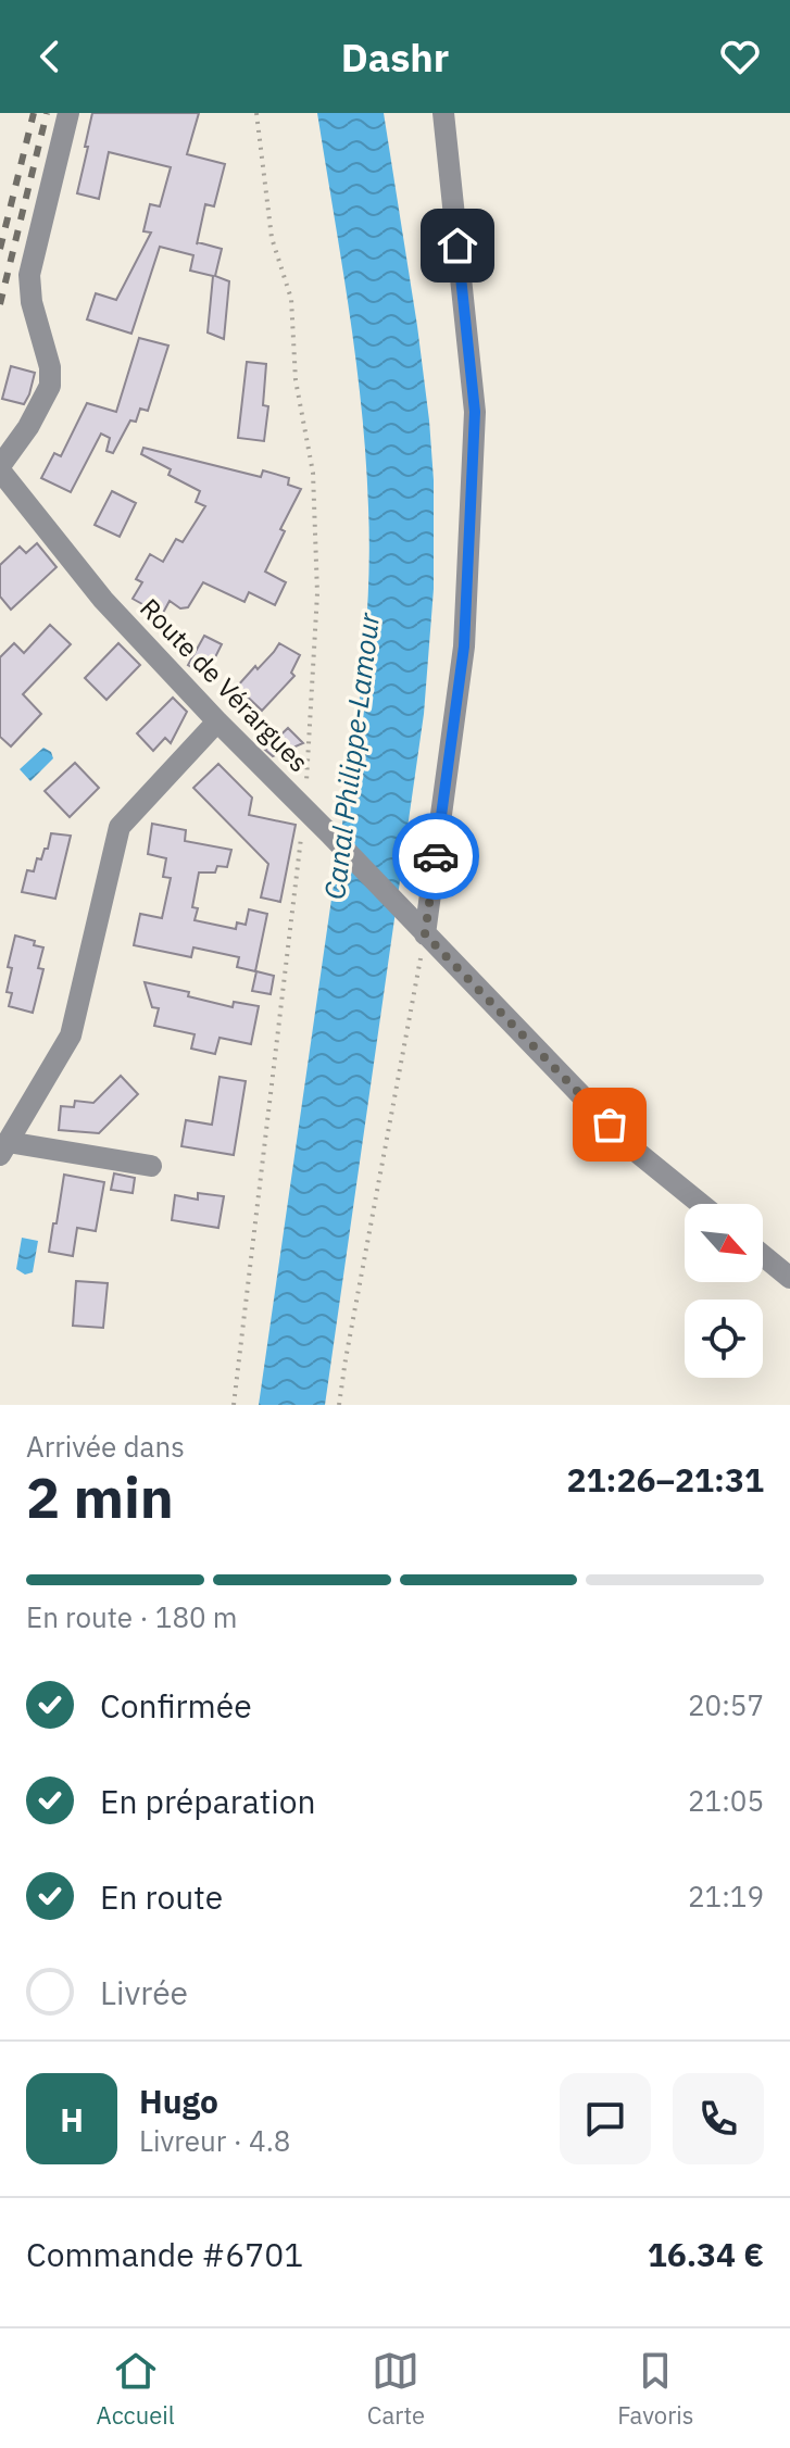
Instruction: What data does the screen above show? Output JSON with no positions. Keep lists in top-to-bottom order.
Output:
{
  "streets": {
    "street": ["Route de Vérargues"]
  },
  "water": ["Canal Philippe-Lamour"],
  "north": "bottom right",
  "page": {
    "header": "Dashr",
    "heading": ["2 min", "Arrivée dans", "21:26–21:31"],
    "panel": [
      "Hugo",
      "Livreur · 4.8",
      "Commande #6701",
      "16.34 €"
    ],
    "bar": "En route · 180 m",
    "list": [
      ["Confirmée", "20:57"],
      ["En préparation", "21:05"],
      ["En route", "21:19"],
      "Livrée"
    ],
    "round": "H",
    "tabs": ["Accueil", "Carte", "Favoris"]
  }
}
